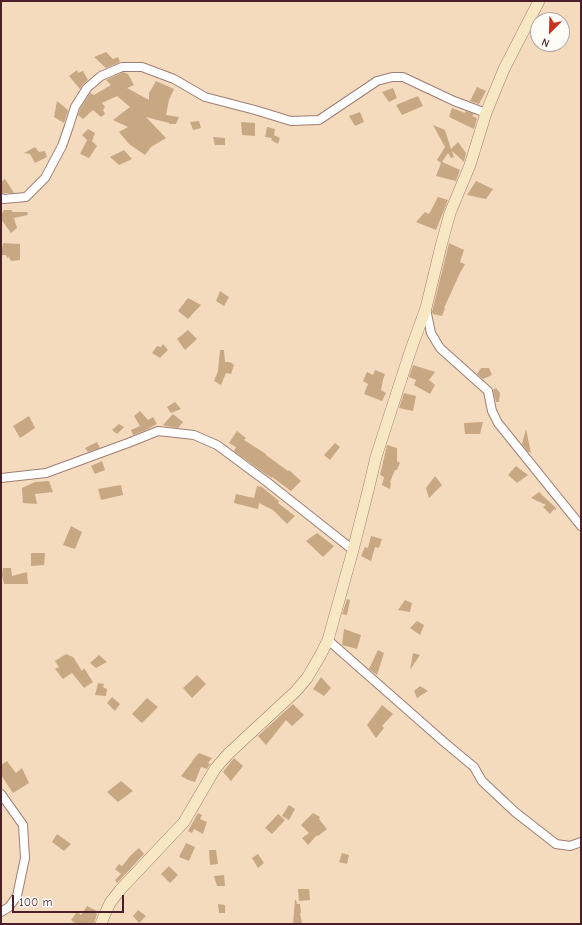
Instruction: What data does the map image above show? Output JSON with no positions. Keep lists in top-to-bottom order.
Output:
{
  "scale_bar": "100 m",
  "north": "bottom left"
}
